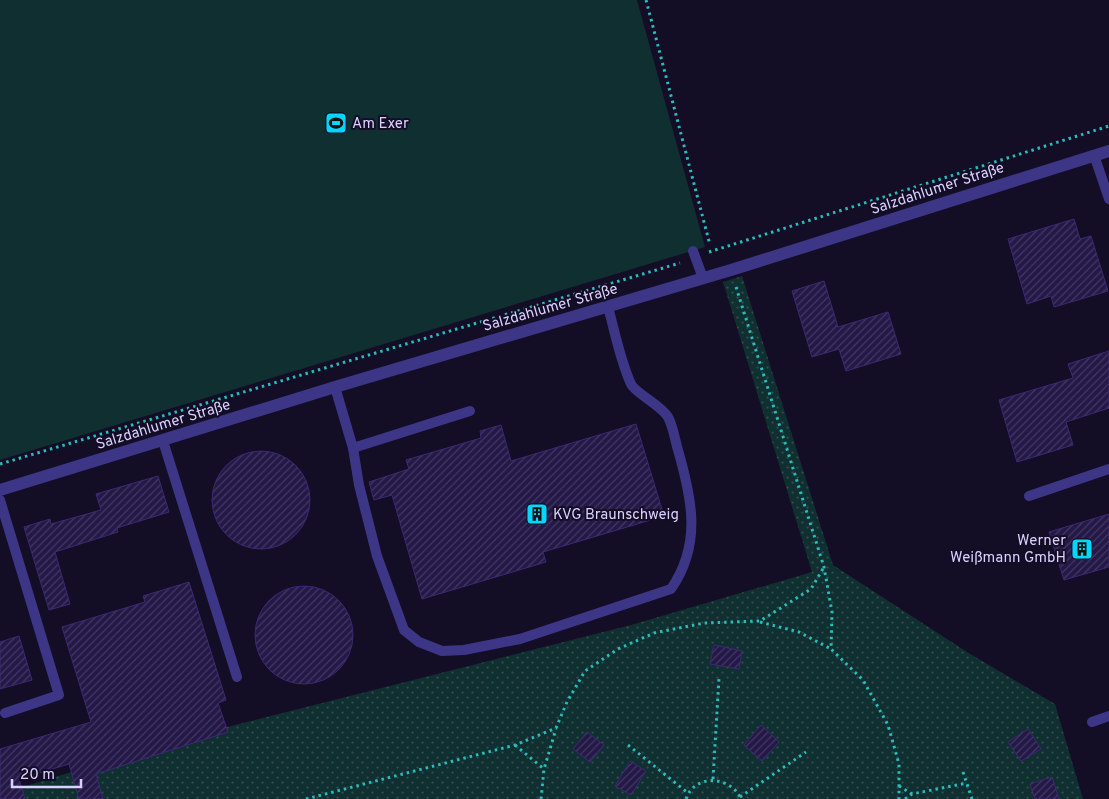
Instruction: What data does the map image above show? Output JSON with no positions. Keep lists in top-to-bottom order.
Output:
{
  "streets": {
    "street": ["Salzdahlumer Straße"]
  },
  "places": {
    "sports": ["Am Exer"],
    "building": ["KVG Braunschweig", "Werner Weißmann GmbH"]
  },
  "scale_bar": "20 m"
}
